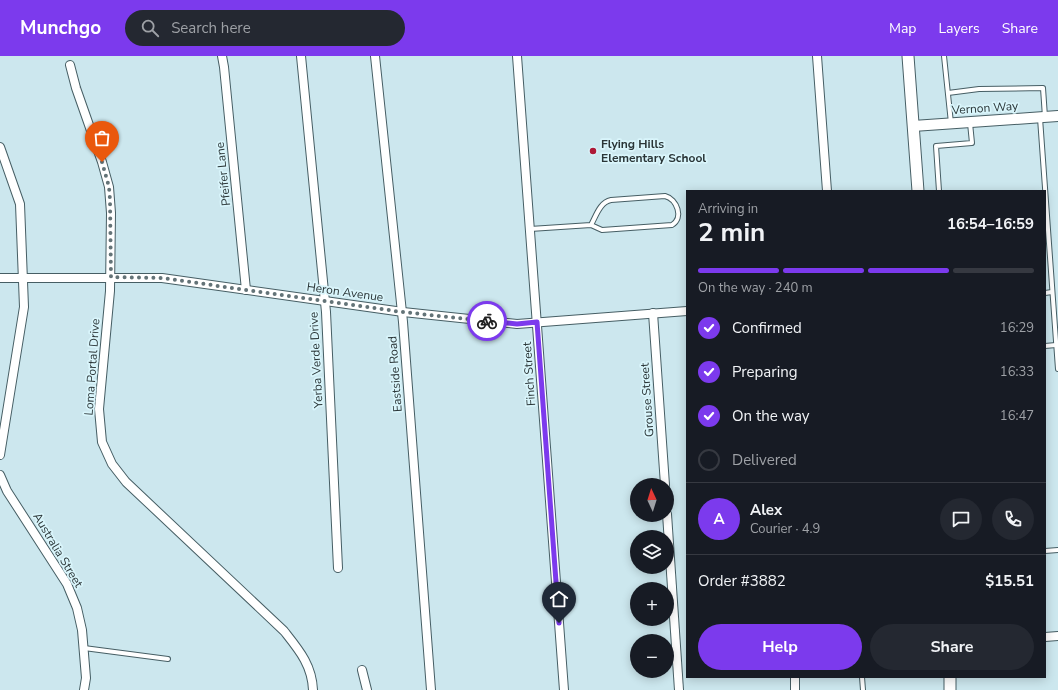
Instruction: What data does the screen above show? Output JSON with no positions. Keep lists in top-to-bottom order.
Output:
{
  "streets": {
    "street": [
      "Vernon Way",
      "Pfeifer Lane",
      "Heron Avenue",
      "Yerba Verde Drive",
      "Loma Portal Drive",
      "Eastside Road",
      "Finch Street",
      "Grouse Street",
      "Australia Street"
    ]
  },
  "crossings": [
    ["Pfeifer Lane", "Heron Avenue"],
    ["Heron Avenue", "Yerba Verde Drive"],
    ["Heron Avenue", "Loma Portal Drive"],
    ["Heron Avenue", "Eastside Road"],
    ["Heron Avenue", "Finch Street"],
    ["Heron Avenue", "Grouse Street"]
  ],
  "places": ["Flying Hills Elementary School"],
  "north": "top",
  "page": {
    "header": "Munchgo",
    "search": "Search here",
    "nav": ["Map", "Layers", "Share"],
    "heading": ["2 min", "Arriving in", "16:54–16:59"],
    "panel": [
      "Alex",
      "Courier · 4.9",
      "Order #3882",
      "$15.51"
    ],
    "bar": "On the way · 240 m",
    "list": [
      ["Confirmed", "16:29"],
      ["Preparing", "16:33"],
      ["On the way", "16:47"],
      "Delivered"
    ],
    "map_buttons": ["+", "−"],
    "round": "A",
    "buttons": ["Help", "Share"]
  }
}
